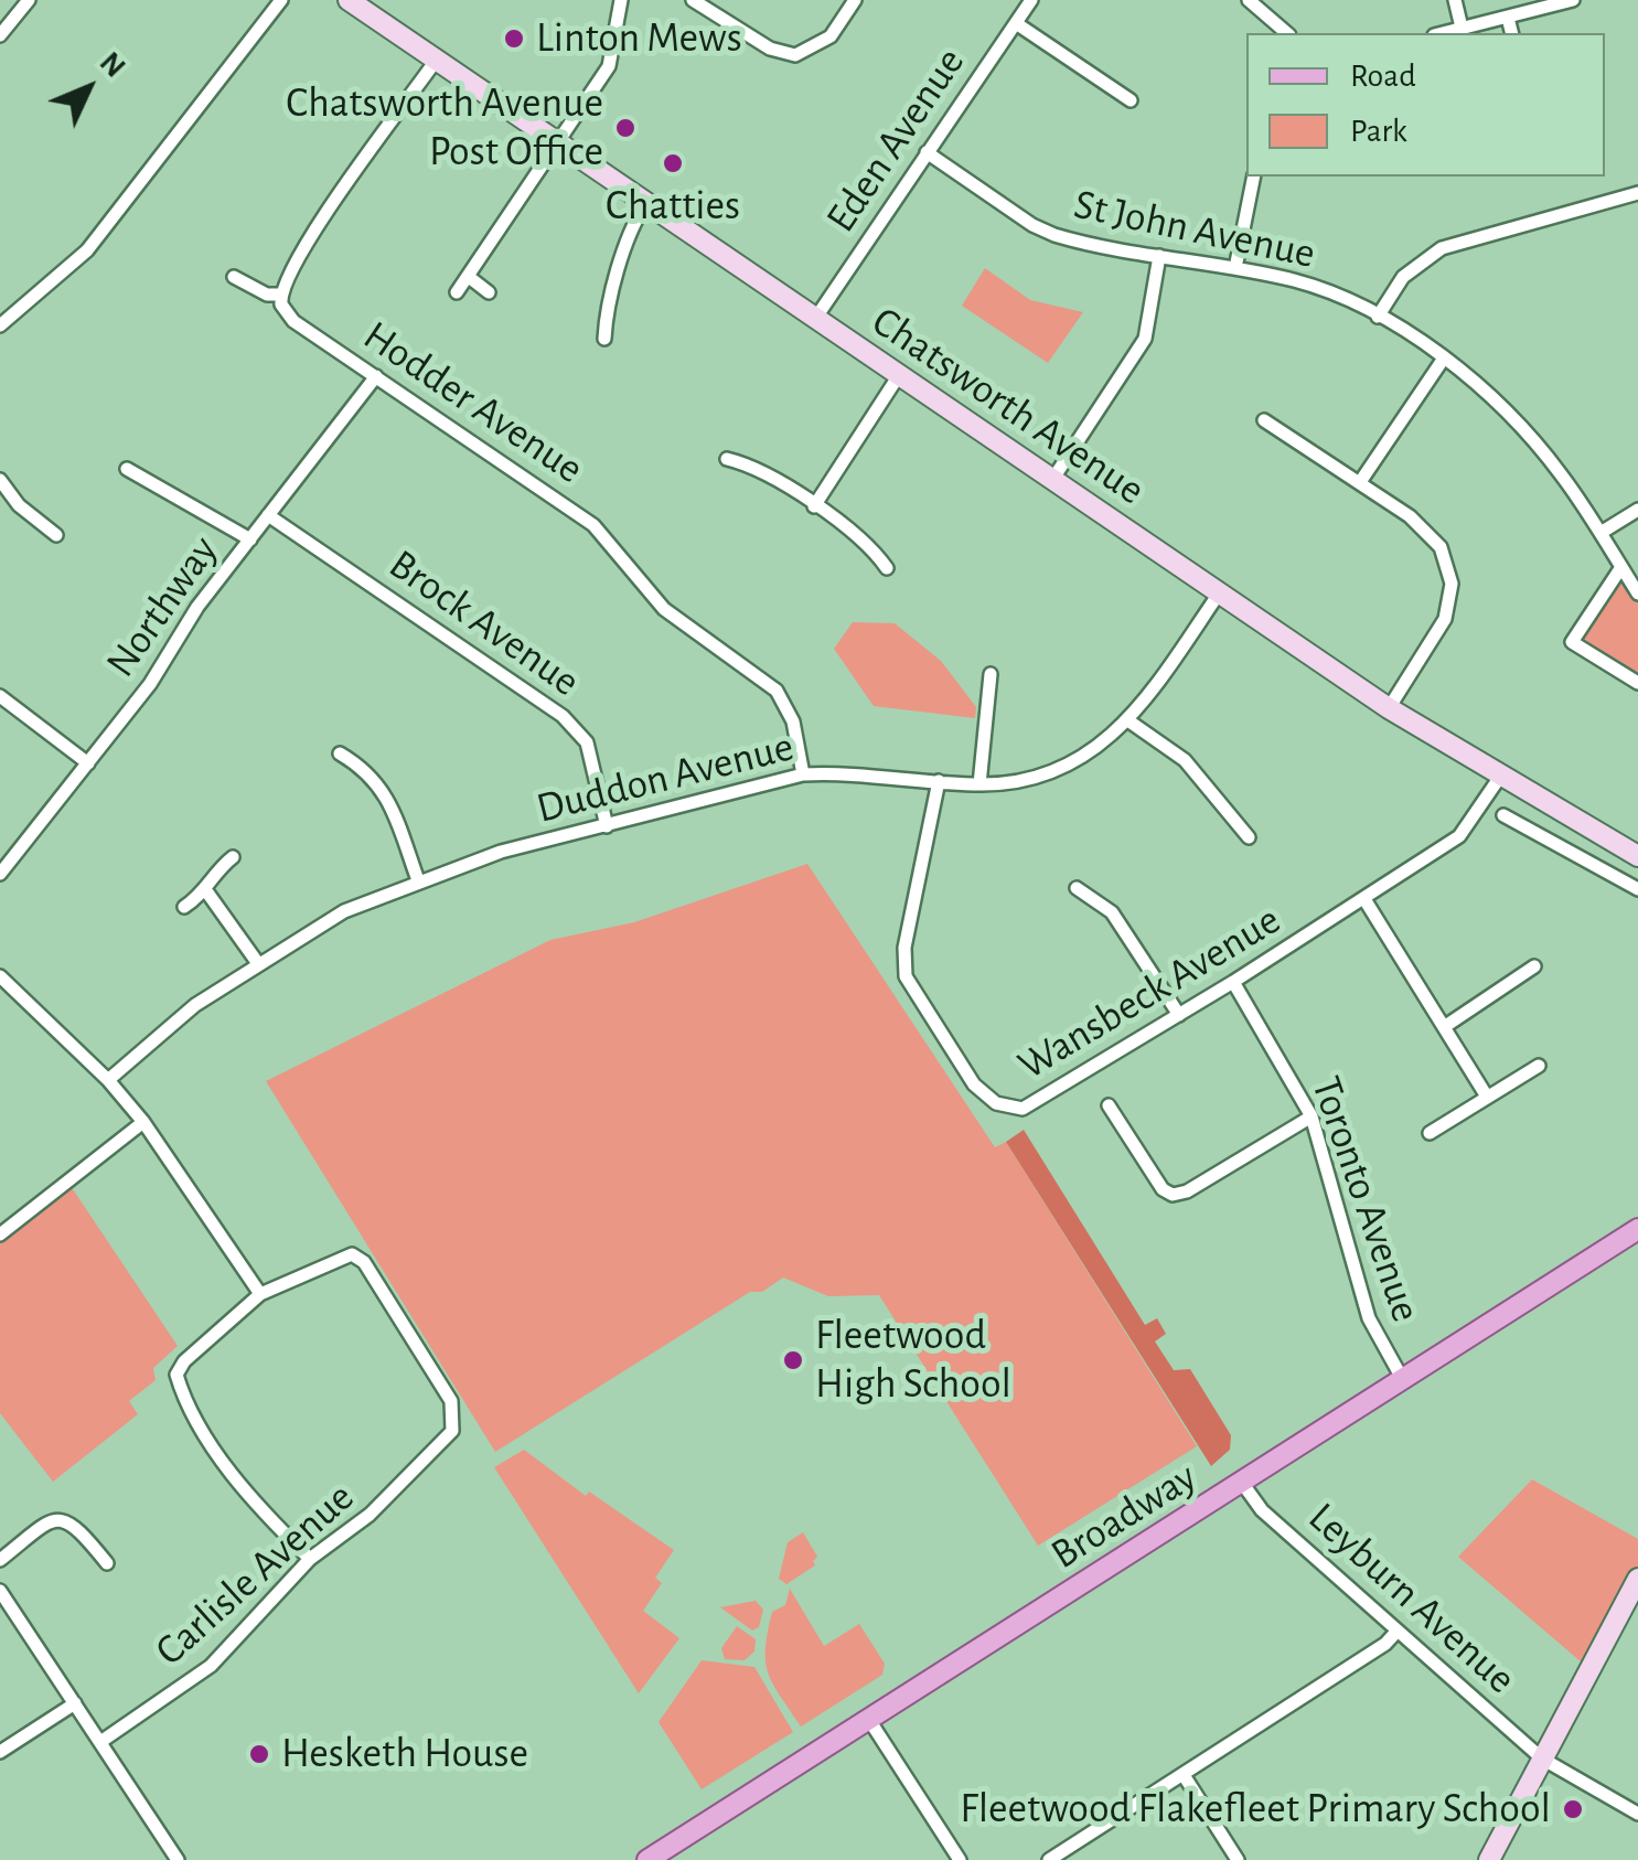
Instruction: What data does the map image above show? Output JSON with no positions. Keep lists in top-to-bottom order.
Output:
{
  "streets": {
    "main road": ["Broadway"],
    "street": [
      "Eden Avenue",
      "St John Avenue",
      "Hodder Avenue",
      "Chatsworth Avenue",
      "Northway",
      "Brock Avenue",
      "Duddon Avenue",
      "Wansbeck Avenue",
      "Toronto Avenue",
      "Carlisle Avenue",
      "Leyburn Avenue"
    ]
  },
  "crossings": [
    ["Eden Avenue", "St John Avenue"],
    ["Eden Avenue", "Chatsworth Avenue"],
    ["Hodder Avenue", "Northway"],
    ["Hodder Avenue", "Duddon Avenue"],
    ["Chatsworth Avenue", "Duddon Avenue"],
    ["Chatsworth Avenue", "Wansbeck Avenue"],
    ["Northway", "Brock Avenue"],
    ["Brock Avenue", "Duddon Avenue"],
    ["Duddon Avenue", "Wansbeck Avenue"],
    ["Wansbeck Avenue", "Toronto Avenue"],
    ["Toronto Avenue", "Broadway"],
    ["Broadway", "Leyburn Avenue"]
  ],
  "places": [
    "Linton Mews",
    "Chatsworth Avenue Post Office",
    "Chatties",
    "Fleetwood High School",
    "Hesketh House",
    "Fleetwood Flakefleet Primary School"
  ],
  "legend": ["Road", "Park"],
  "north": "top right"
}
